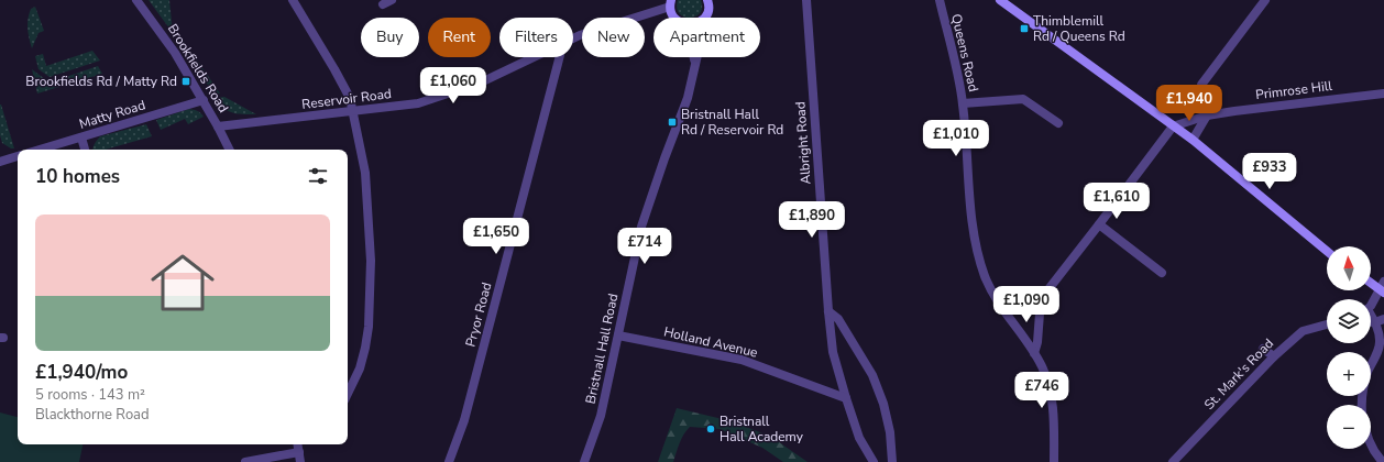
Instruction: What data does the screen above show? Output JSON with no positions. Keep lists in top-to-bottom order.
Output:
{
  "streets": {
    "street": [
      "Queens Road",
      "Brookfields Road",
      "Primrose Hill",
      "Reservoir Road",
      "Matty Road",
      "Albright Road",
      "Pryor Road",
      "Holland Avenue",
      "Bristnall Hall Road",
      "St. Mark's Road"
    ]
  },
  "crossings": [
    ["Brookfields Road", "Reservoir Road"],
    ["Brookfields Road", "Matty Road"],
    ["Albright Road", "Holland Avenue"],
    ["Holland Avenue", "Bristnall Hall Road"]
  ],
  "places": {
    "transit": ["Thimblemill Rd / Queens Rd", "Brookfields Rd / Matty Rd", "Bristnall Hall Rd / Reservoir Rd"],
    "other": ["Bristnall Hall Academy"]
  },
  "north": "top",
  "page": {
    "chip": [
      "Buy",
      "Rent",
      "Filters",
      "New",
      "Apartment"
    ],
    "price": [
      "£1,060",
      "£1,940",
      "£1,010",
      "£933",
      "£1,610",
      "£1,890",
      "£1,650",
      "£714",
      "£1,090",
      "£746"
    ],
    "heading": "10 homes",
    "list": [
      {
        "name": "£1,940/mo",
        "note": "5 rooms · 143 m² · Blackthorne Road"
      }
    ],
    "map_buttons": ["+", "−"]
  }
}
